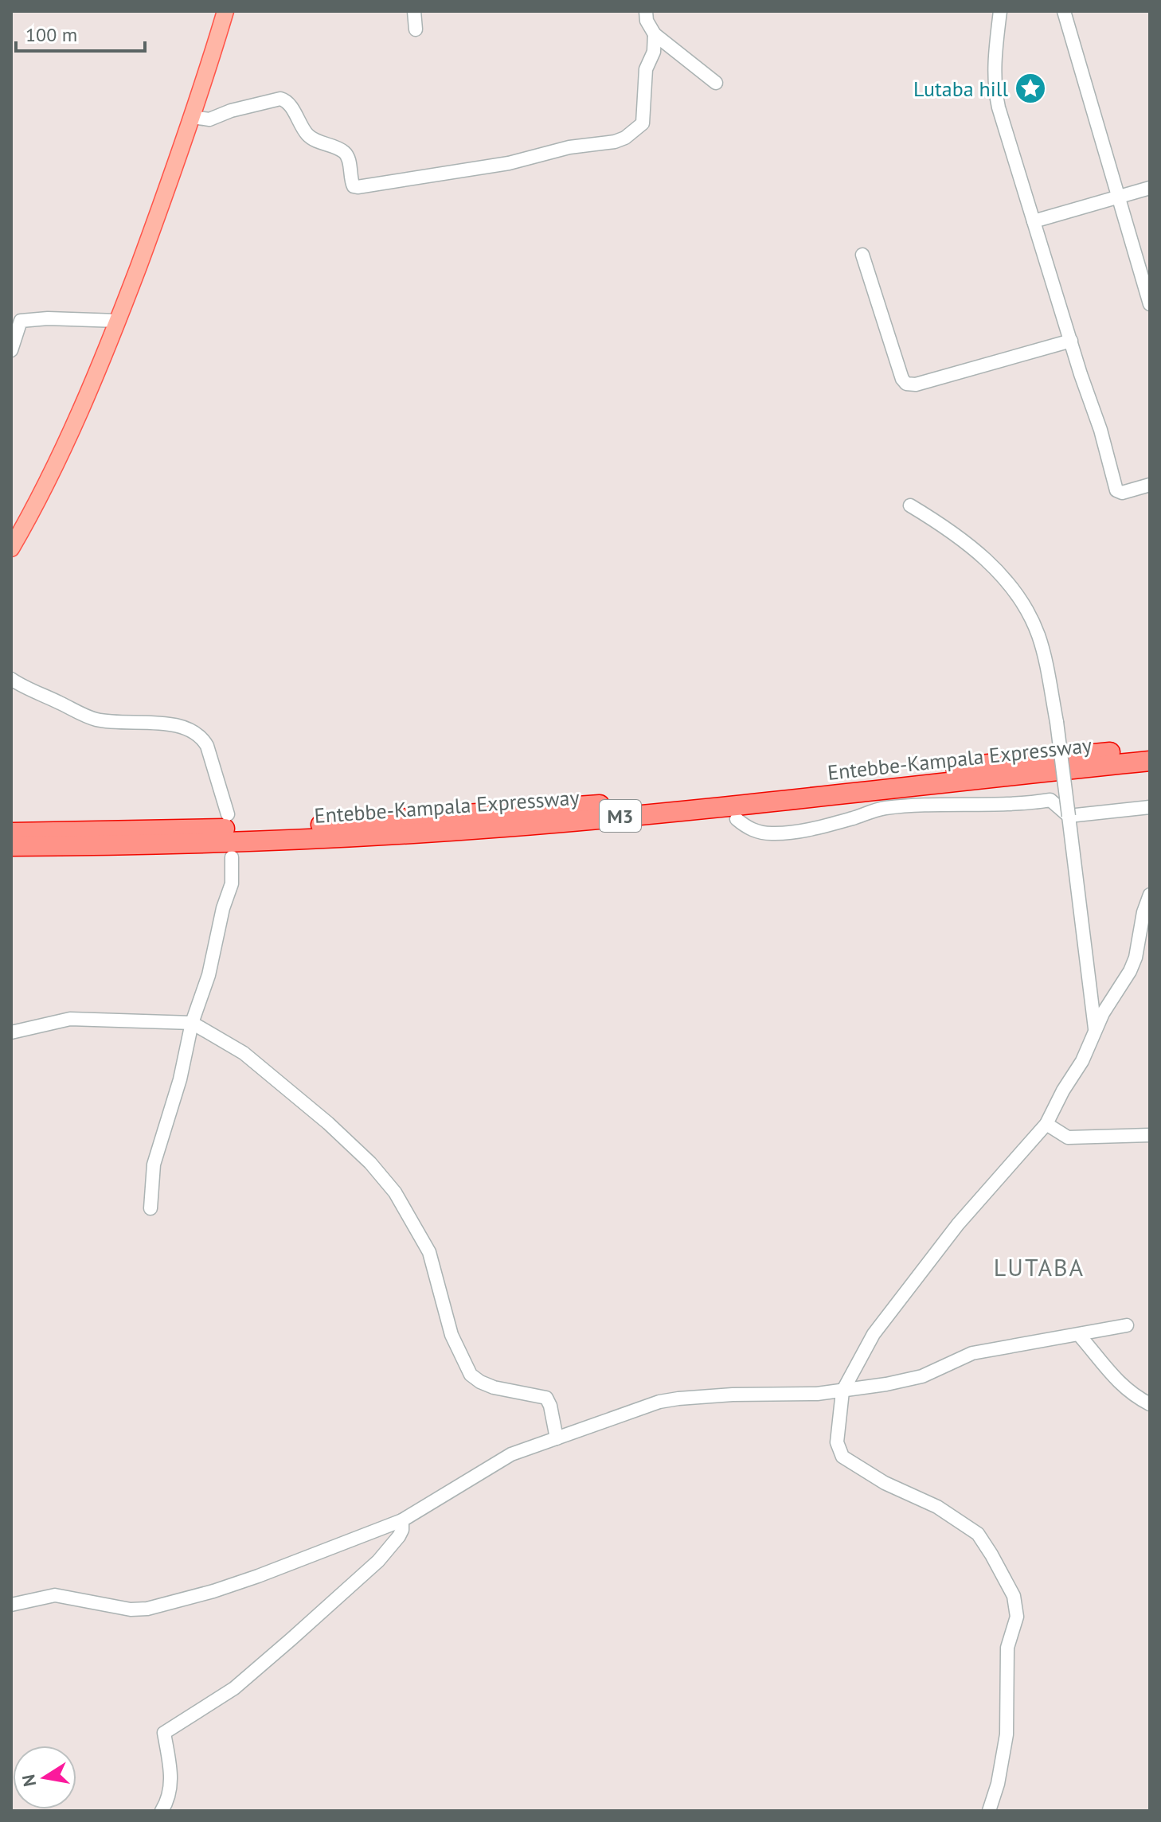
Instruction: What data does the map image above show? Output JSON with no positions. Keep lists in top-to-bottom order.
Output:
{
  "streets": {
    "highway": ["Entebbe-Kampala Expressway", "M3"]
  },
  "districts": ["LUTABA"],
  "places": {
    "place": ["Lutaba hill"]
  },
  "scale_bar": "100 m",
  "north": "left"
}
